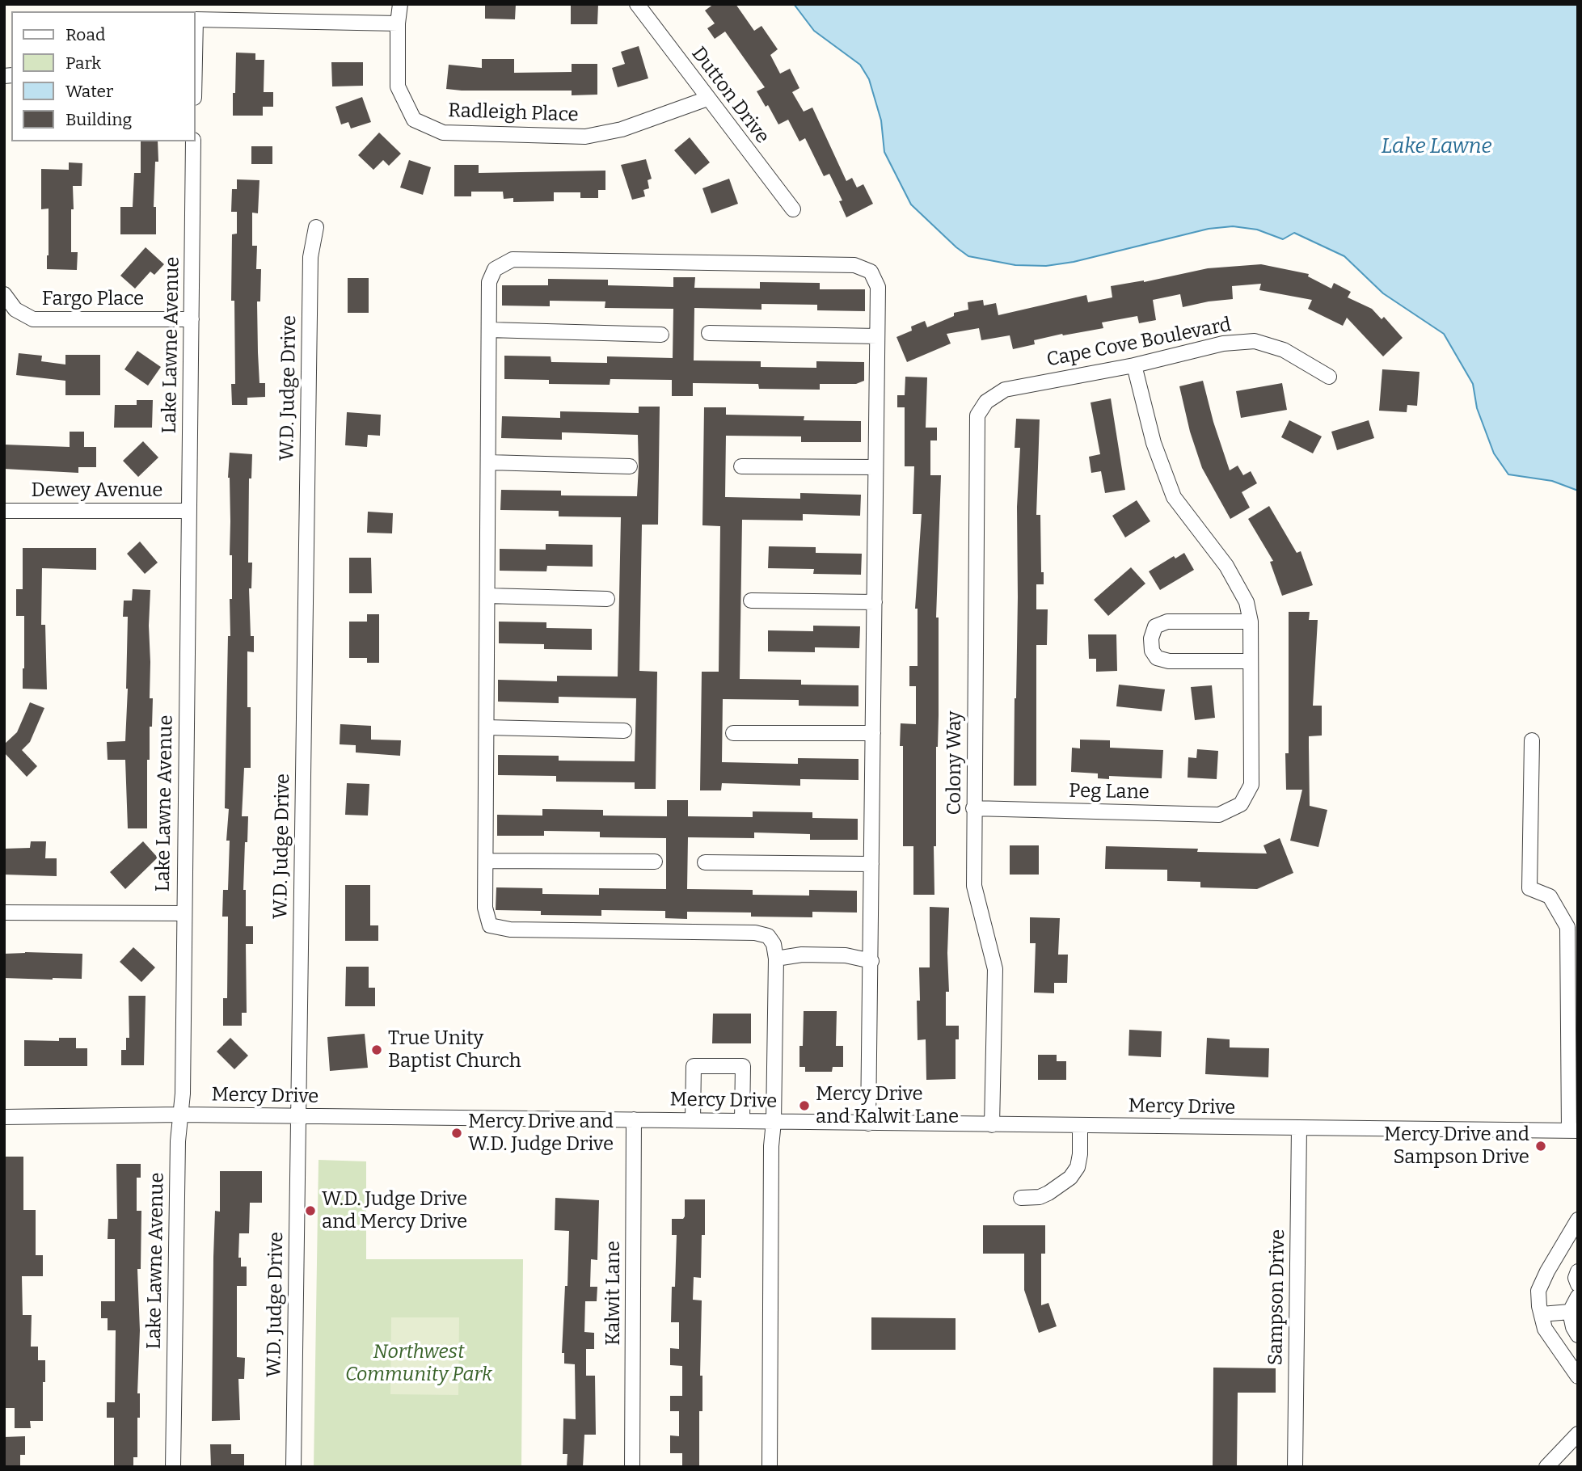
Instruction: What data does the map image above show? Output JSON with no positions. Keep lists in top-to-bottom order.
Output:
{
  "streets": {
    "street": [
      "Dutton Drive",
      "Radleigh Place",
      "Fargo Place",
      "Cape Cove Boulevard",
      "Lake Lawne Avenue",
      "W.D. Judge Drive",
      "Dewey Avenue",
      "Colony Way",
      "Peg Lane",
      "Mercy Drive",
      "Kalwit Lane",
      "Sampson Drive"
    ]
  },
  "crossings": [
    ["Dutton Drive", "Radleigh Place"],
    ["Fargo Place", "Lake Lawne Avenue"],
    ["Cape Cove Boulevard", "Colony Way"],
    ["Lake Lawne Avenue", "Dewey Avenue"],
    ["Lake Lawne Avenue", "Mercy Drive"],
    ["W.D. Judge Drive", "Mercy Drive"],
    ["Colony Way", "Peg Lane"],
    ["Colony Way", "Mercy Drive"],
    ["Mercy Drive", "Kalwit Lane"],
    ["Mercy Drive", "Sampson Drive"]
  ],
  "water": ["Lake Lawne"],
  "parks": ["Northwest Community Park"],
  "places": [
    "True Unity Baptist Church",
    "Mercy Drive and Kalwit Lane",
    "Mercy Drive and W.D. Judge Drive",
    "Mercy Drive and Sampson Drive",
    "W.D. Judge Drive and Mercy Drive"
  ],
  "legend": [
    "Road",
    "Park",
    "Water",
    "Building"
  ]
}
